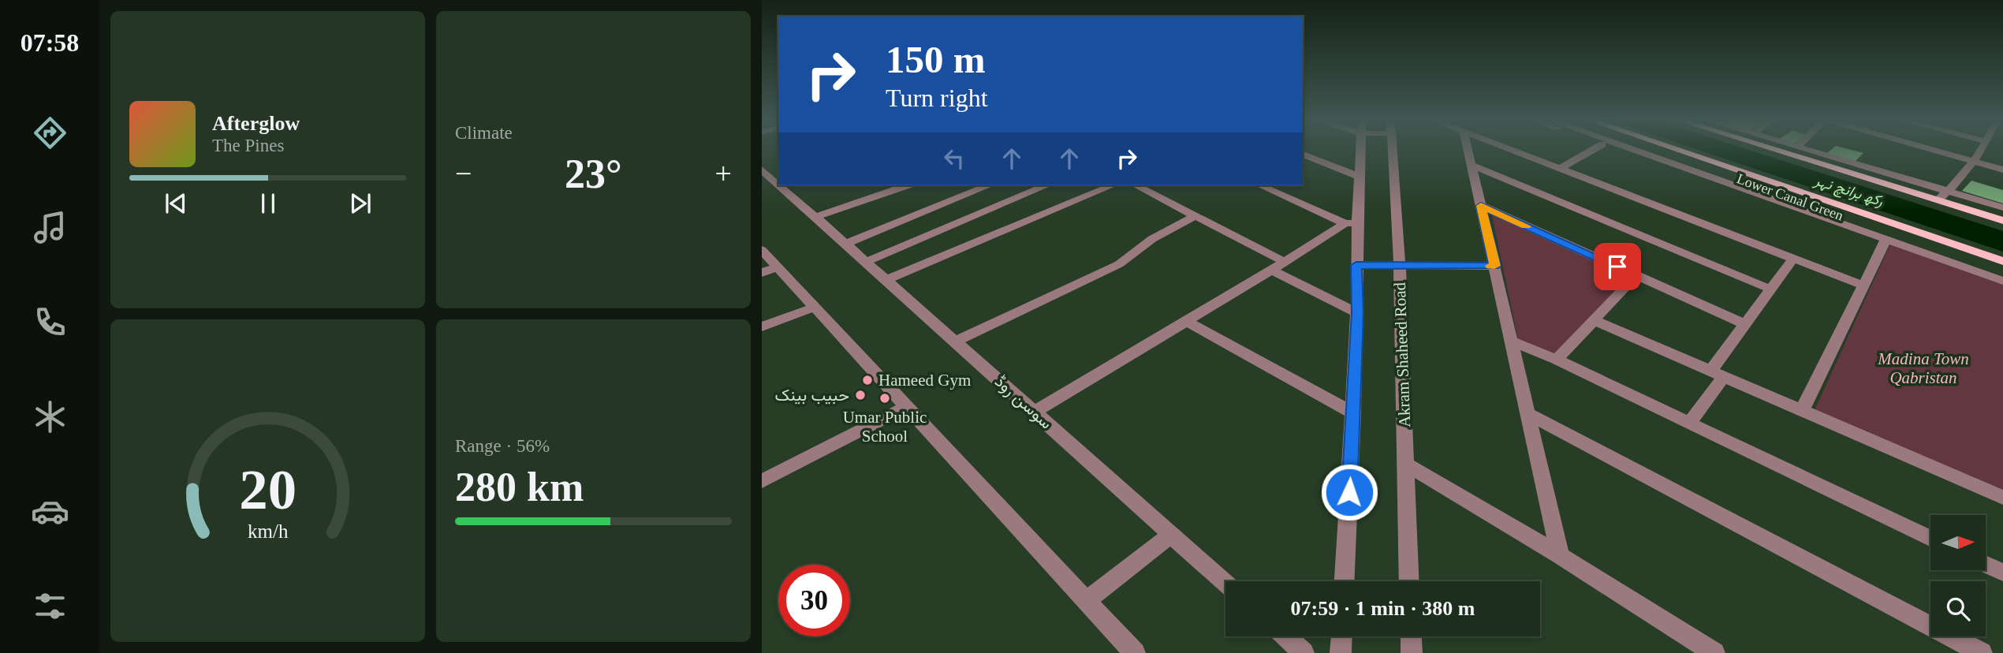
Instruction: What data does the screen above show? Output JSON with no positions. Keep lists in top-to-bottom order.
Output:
{
  "streets": {
    "street": ["Lower Canal Green", "Akram Shaheed Road", "سوسن روڈ"]
  },
  "water": ["رکھ برانچ نہر"],
  "parks": ["Madina Town Qabristan"],
  "places": ["Hameed Gym", "حبیب بینک", "Umar Public School"],
  "north": "right",
  "page": {
    "tabs": "07:58",
    "tile": [
      "Climate",
      ["Range · 56%", "280 km"]
    ],
    "turn": ["150 m", "Turn right"],
    "song": ["Afterglow", "The Pines"],
    "heat": ["−", "23°", "+"],
    "limit": "30",
    "trip": "07:59 · 1 min · 380 m",
    "gauge": ["20", "km/h"]
  }
}
